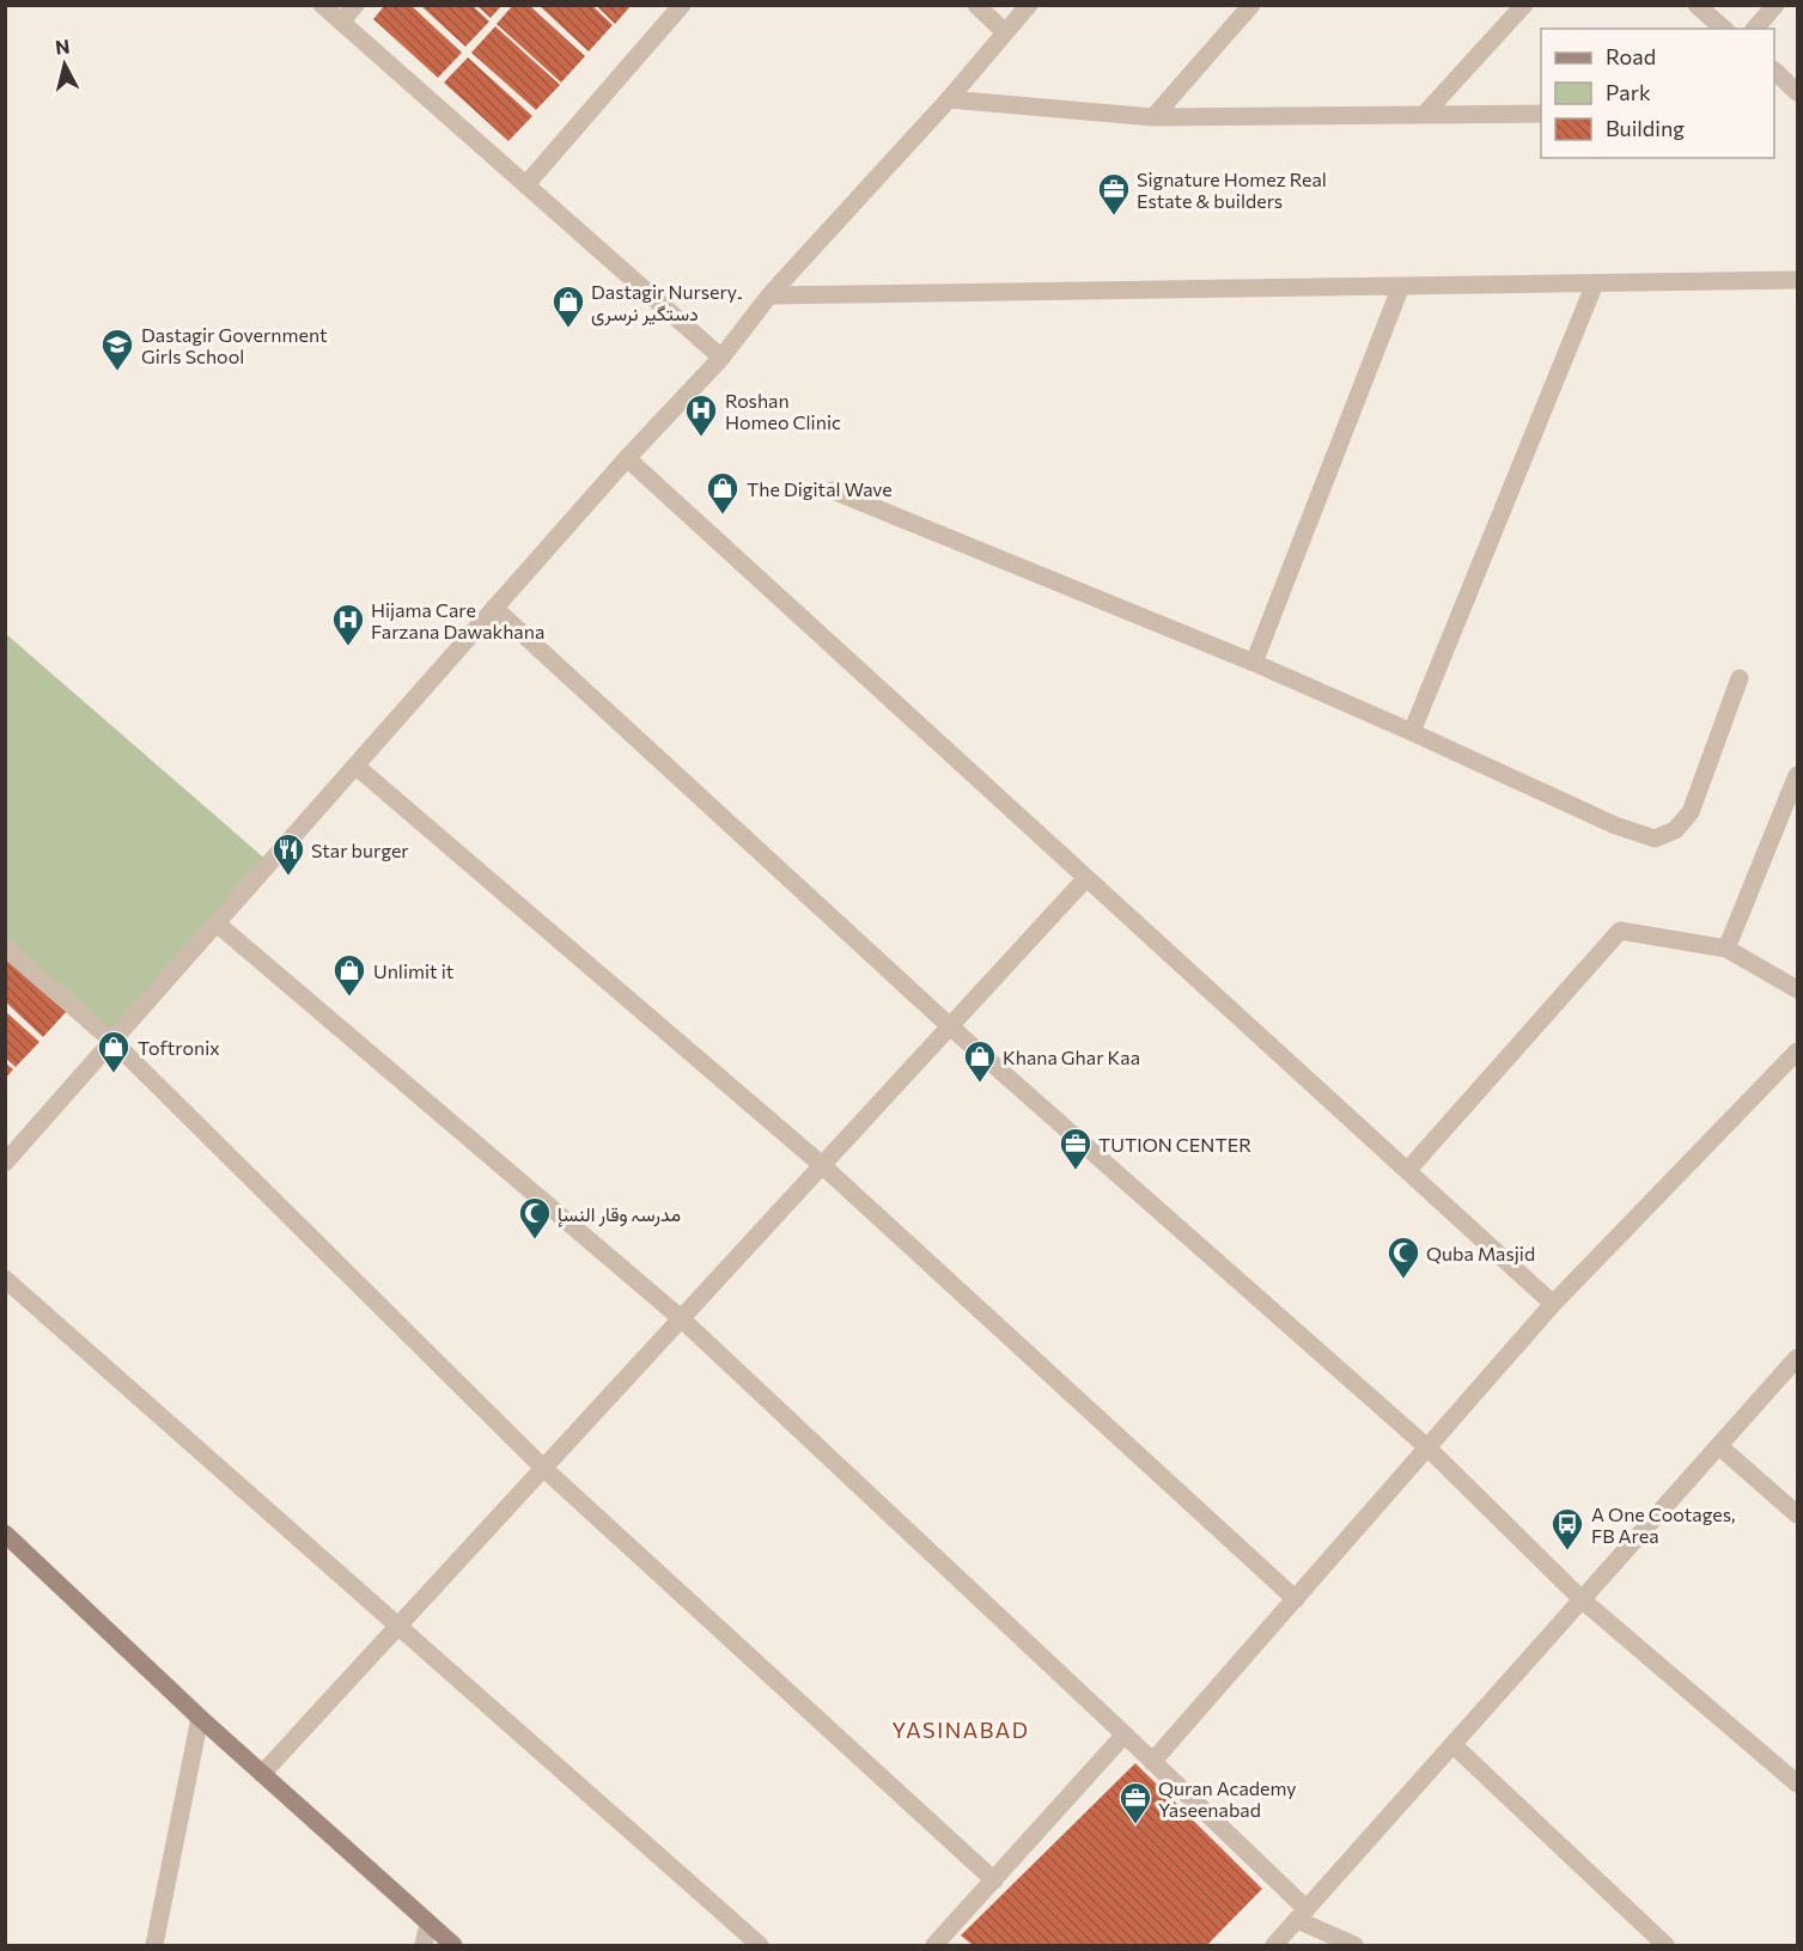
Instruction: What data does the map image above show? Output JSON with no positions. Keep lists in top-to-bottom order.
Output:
{
  "districts": ["YASINABAD"],
  "places": {
    "office": ["Signature Homez Real Estate & builders", "TUTION CENTER", "Quran Academy Yaseenabad"],
    "shop": [
      "Dastagir Nursery۔ دستگیر نرسری",
      "The Digital Wave",
      "Unlimit it",
      "Toftronix",
      "Khana Ghar Kaa"
    ],
    "school or university": ["Dastagir Government Girls School"],
    "hospital": ["Roshan Homeo Clinic", "Hijama Care Farzana Dawakhana"],
    "restaurant": ["Star burger"],
    "mosque": ["مدرسہ وقار النسإ", "Quba Masjid"],
    "bus stop": ["A One Cootages, FB Area"]
  },
  "legend": ["Road", "Park", "Building"],
  "north": "top"
}
